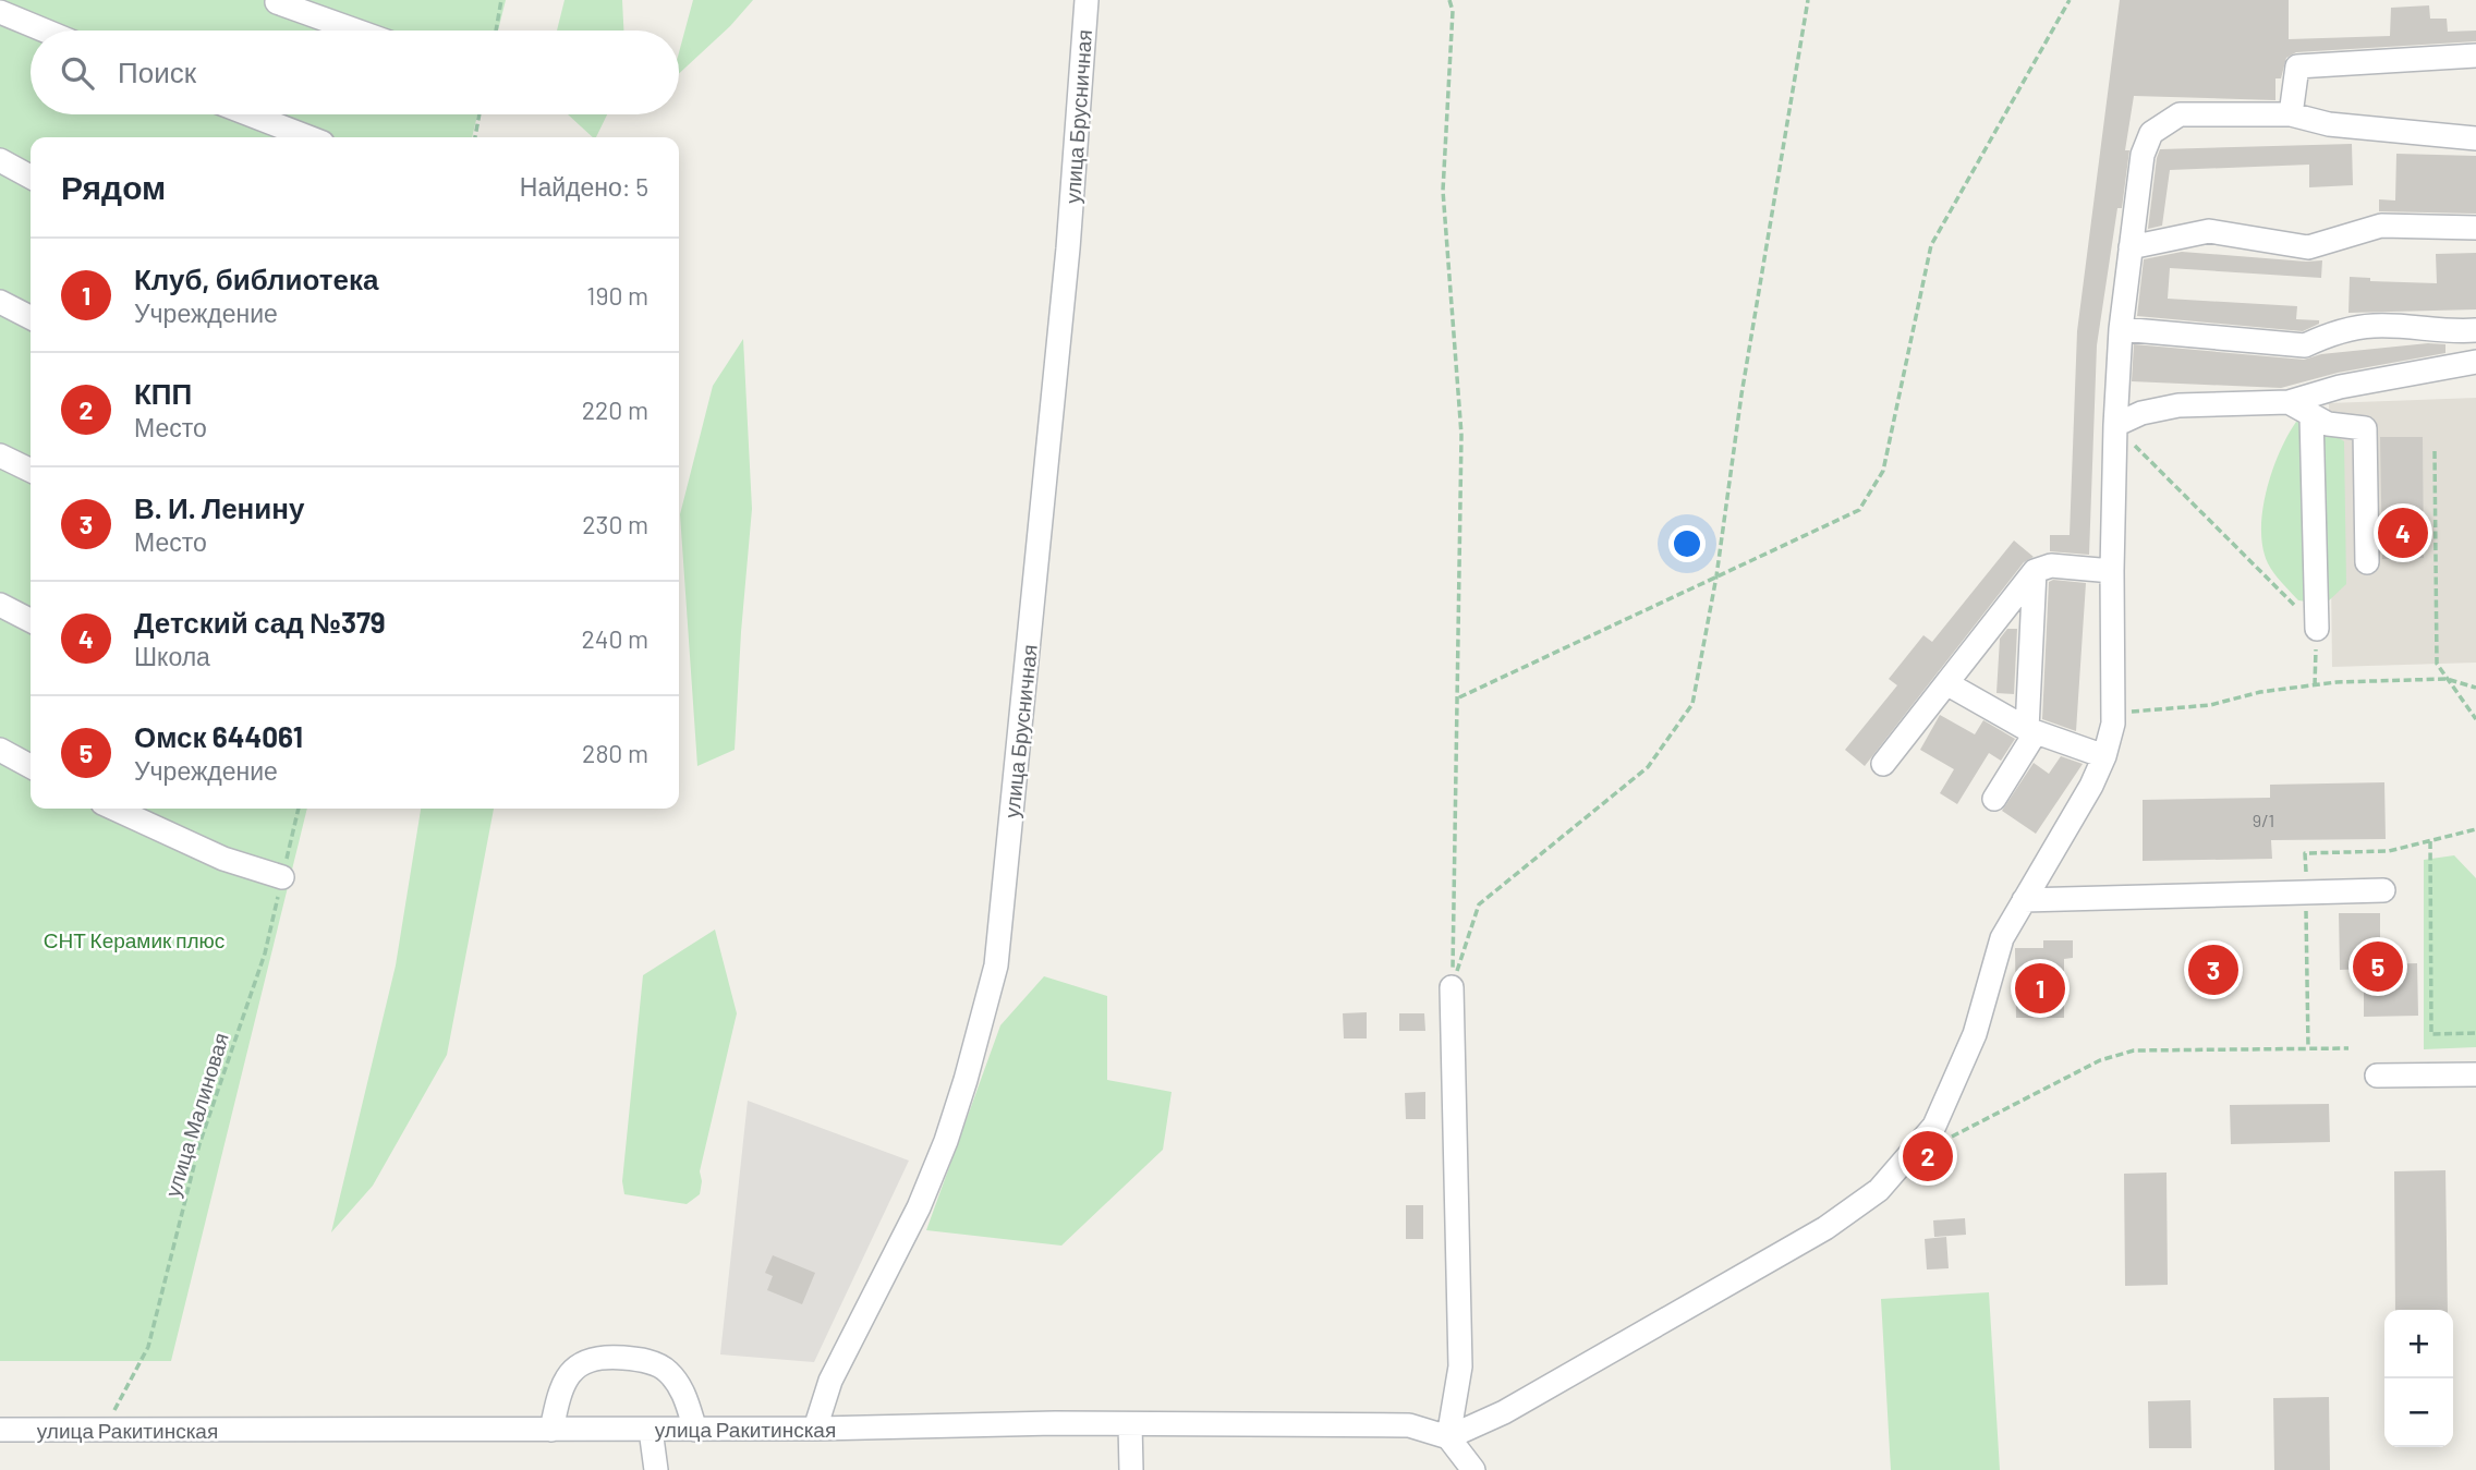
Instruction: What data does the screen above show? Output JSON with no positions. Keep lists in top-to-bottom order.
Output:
{
  "streets": {
    "street": ["улица Брусничная", "улица Ракитинская"],
    "path": ["улица Малиновая"]
  },
  "crossings": [
    ["улица Брусничная", "улица Ракитинская"],
    ["улица Малиновая", "улица Ракитинская"]
  ],
  "parks": ["СНТ Керамик плюс"],
  "house_numbers": ["9/1"],
  "page": {
    "search": "Поиск",
    "heading": ["Рядом", "Найдено: 5"],
    "list": [
      {
        "mark": "1",
        "name": "Клуб, библиотека",
        "note": "Учреждение",
        "value": "190 m"
      },
      {
        "mark": "2",
        "name": "КПП",
        "note": "Место",
        "value": "220 m"
      },
      {
        "mark": "3",
        "name": "В. И. Ленину",
        "note": "Место",
        "value": "230 m"
      },
      {
        "mark": "4",
        "name": "Детский сад №379",
        "note": "Школа",
        "value": "240 m"
      },
      {
        "mark": "5",
        "name": "Омск 644061",
        "note": "Учреждение",
        "value": "280 m"
      }
    ],
    "pins": [
      "4",
      "5",
      "3",
      "1",
      "2"
    ],
    "map_buttons": ["+", "−"]
  }
}
